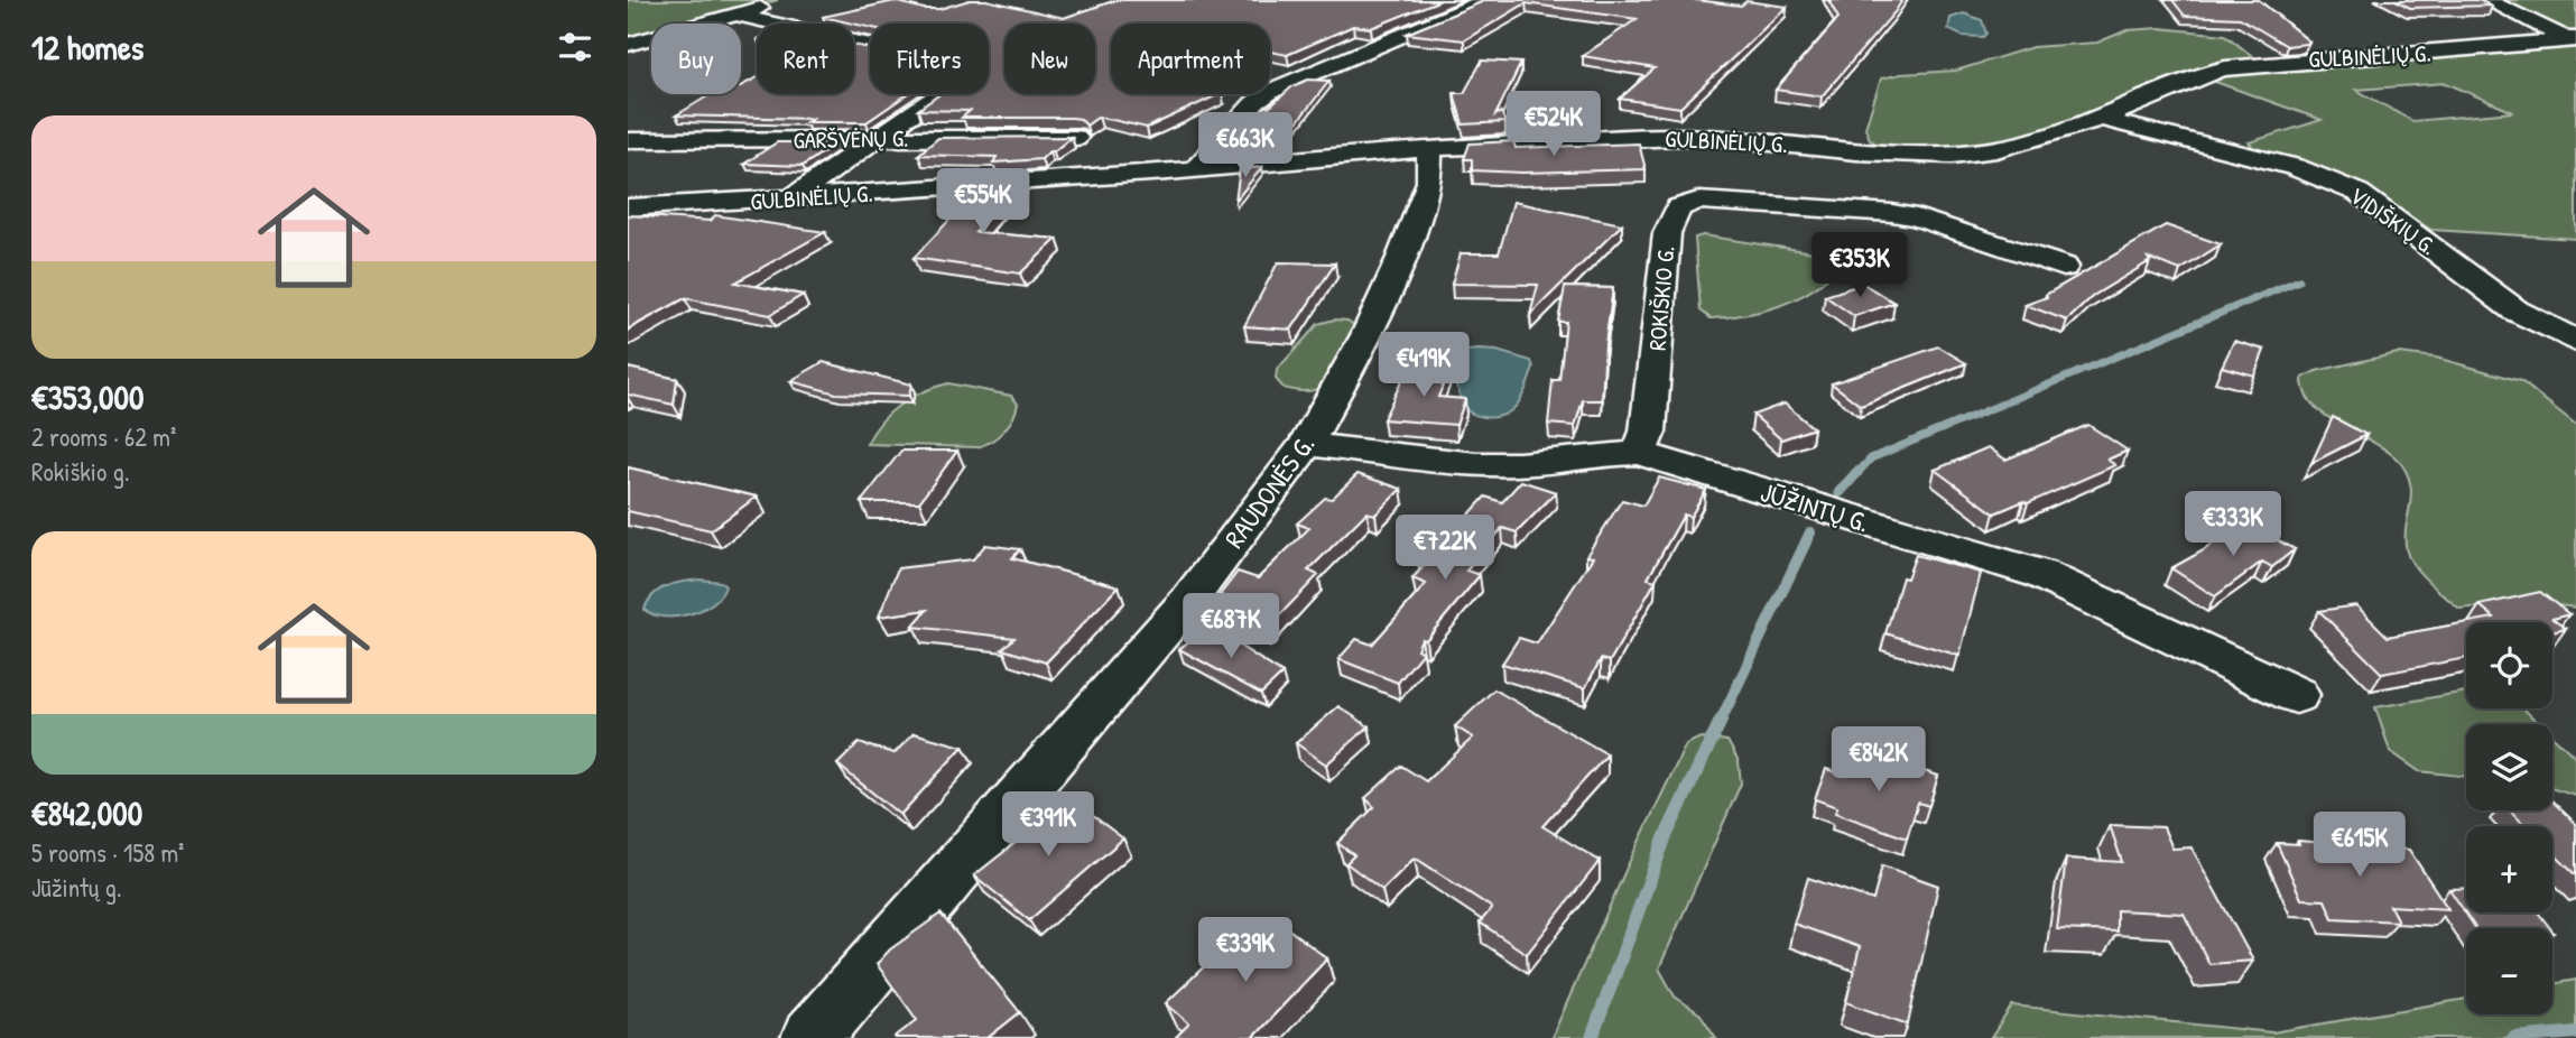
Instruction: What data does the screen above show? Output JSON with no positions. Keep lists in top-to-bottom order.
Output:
{
  "streets": {
    "street": [
      "GULBINĖLIŲ G.",
      "GARŠVĖNŲ G.",
      "VIDIŠKIŲ G.",
      "ROKIŠKIO G.",
      "RAUDONĖS G.",
      "JŪŽINTŲ G."
    ]
  },
  "crossings": [
    ["GULBINĖLIŲ G.", "VIDIŠKIŲ G."],
    ["GULBINĖLIŲ G.", "RAUDONĖS G."],
    ["ROKIŠKIO G.", "JŪŽINTŲ G."],
    ["RAUDONĖS G.", "JŪŽINTŲ G."]
  ],
  "page": {
    "heading": "12 homes",
    "chip": [
      "Buy",
      "Rent",
      "Filters",
      "New",
      "Apartment"
    ],
    "price": [
      "€524K",
      "€663K",
      "€554K",
      "€353K",
      "€419K",
      "€333K",
      "€722K",
      "€687K",
      "€842K",
      "€391K",
      "€615K",
      "€339K"
    ],
    "list": [
      {
        "name": "€353,000",
        "note": "2 rooms · 62 m² · Rokiškio g."
      },
      {
        "name": "€842,000",
        "note": "5 rooms · 158 m² · Jūžintų g."
      }
    ],
    "map_buttons": ["+", "−"]
  }
}
